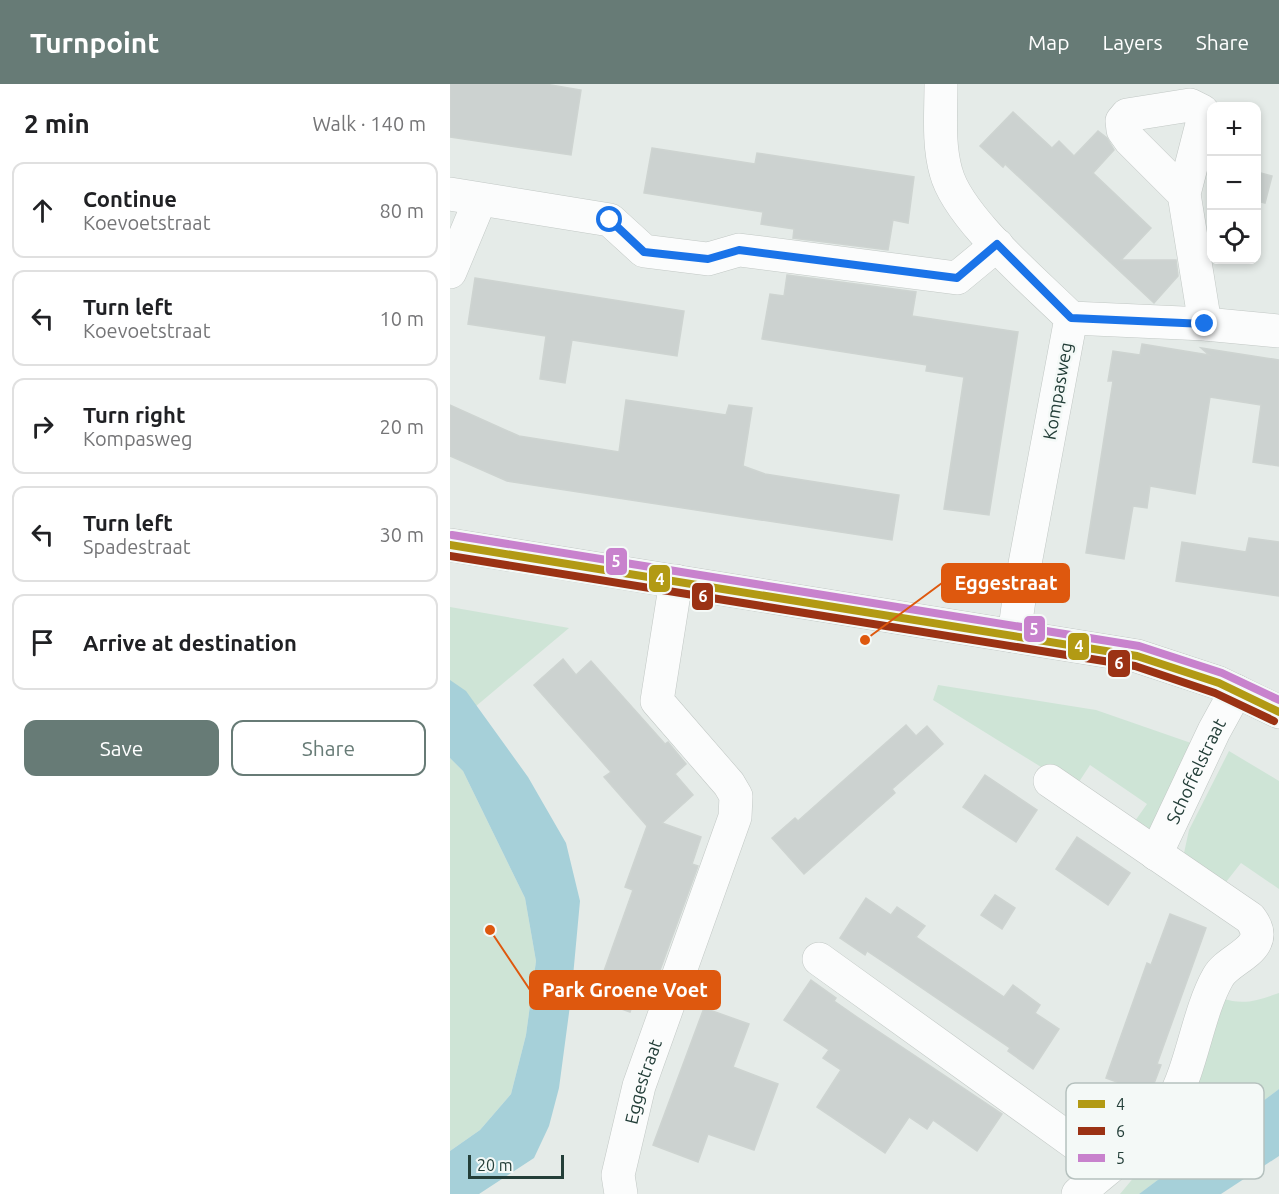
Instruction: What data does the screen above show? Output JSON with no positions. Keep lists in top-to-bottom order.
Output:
{
  "streets": {
    "street": ["Kompasweg", "Schoffelstraat", "Eggestraat"]
  },
  "places": ["Eggestraat", "Park Groene Voet"],
  "lines": ["transit line 5", "transit line 4", "transit line 6"],
  "legend": ["4", "6", "5"],
  "scale_bar": "20 m",
  "page": {
    "header": "Turnpoint",
    "nav": ["Map", "Layers", "Share"],
    "heading": ["2 min", "Walk · 140 m"],
    "map_buttons": ["+", "−"],
    "list": [
      ["Continue", "Koevoetstraat", "80 m"],
      ["Turn left", "Koevoetstraat", "10 m"],
      ["Turn right", "Kompasweg", "20 m"],
      ["Turn left", "Spadestraat", "30 m"],
      "Arrive at destination"
    ],
    "buttons": ["Save", "Share"],
    "scale": "20 m"
  }
}
